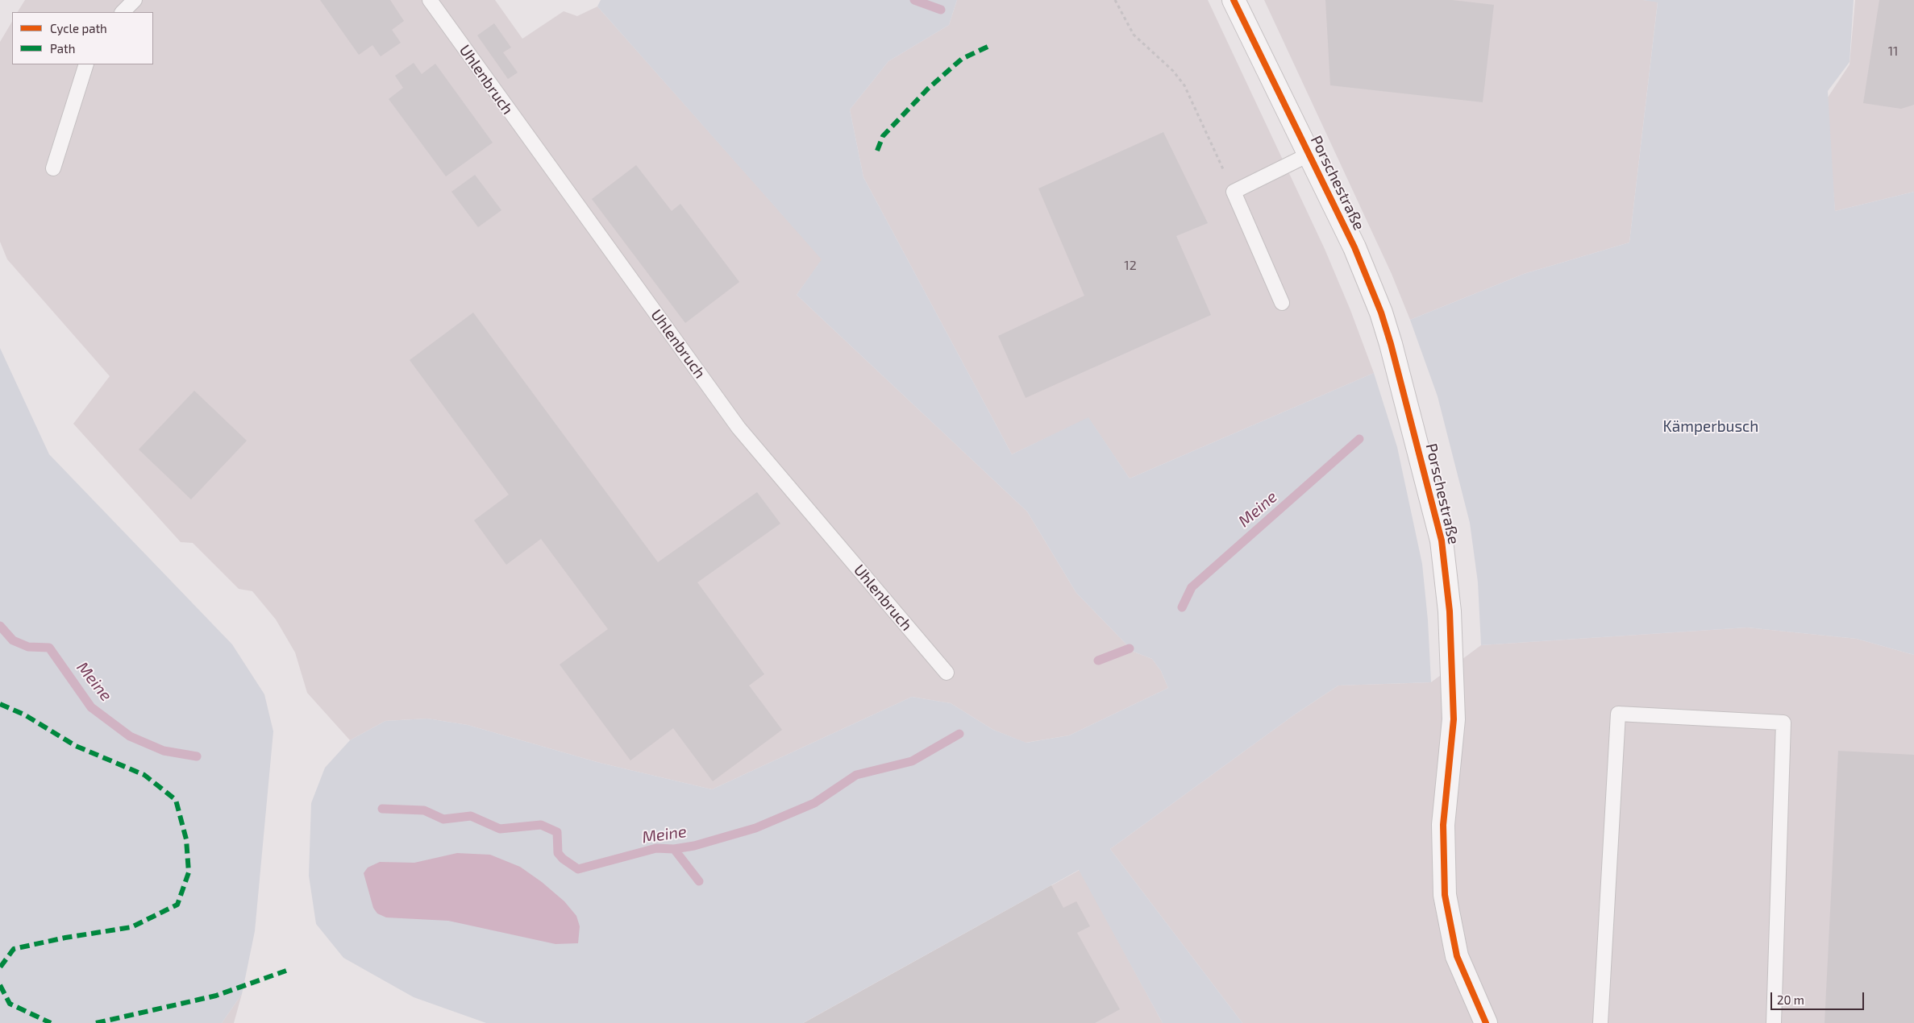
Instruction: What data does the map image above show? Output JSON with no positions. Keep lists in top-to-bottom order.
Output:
{
  "streets": {
    "street": ["Porschestraße"],
    "lane": ["Uhlenbruch"]
  },
  "water": ["Meine"],
  "parks": ["Kämperbusch"],
  "house_numbers": ["11", "12"],
  "legend": ["Cycle path", "Path"],
  "scale_bar": "20 m"
}
